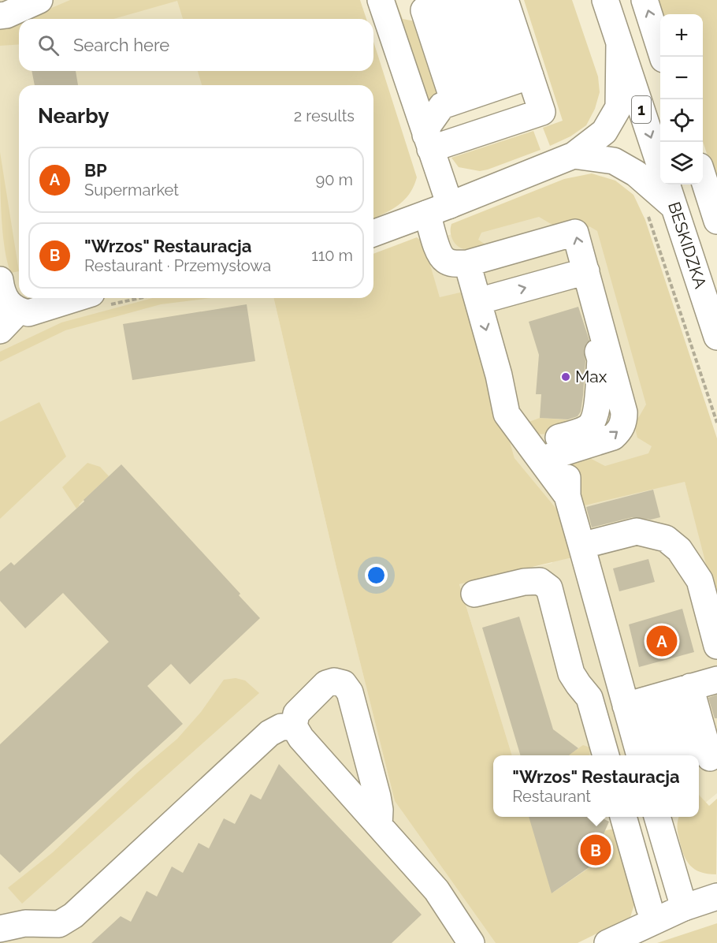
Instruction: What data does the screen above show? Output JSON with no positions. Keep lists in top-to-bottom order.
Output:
{
  "streets": {
    "main road": ["1", "BESKIDZKA"]
  },
  "places": ["Max"],
  "page": {
    "map_buttons": ["+", "−"],
    "search": "Search here",
    "heading": ["Nearby", "2 results"],
    "list": [
      {
        "mark": "A",
        "name": "BP",
        "note": "Supermarket",
        "value": "90 m"
      },
      {
        "mark": "B",
        "name": "\"Wrzos\" Restauracja",
        "note": "Restaurant · Przemysłowa",
        "value": "110 m"
      }
    ],
    "pins": ["A", "B"],
    "popup": ["\"Wrzos\" Restauracja", "Restaurant"]
  }
}
